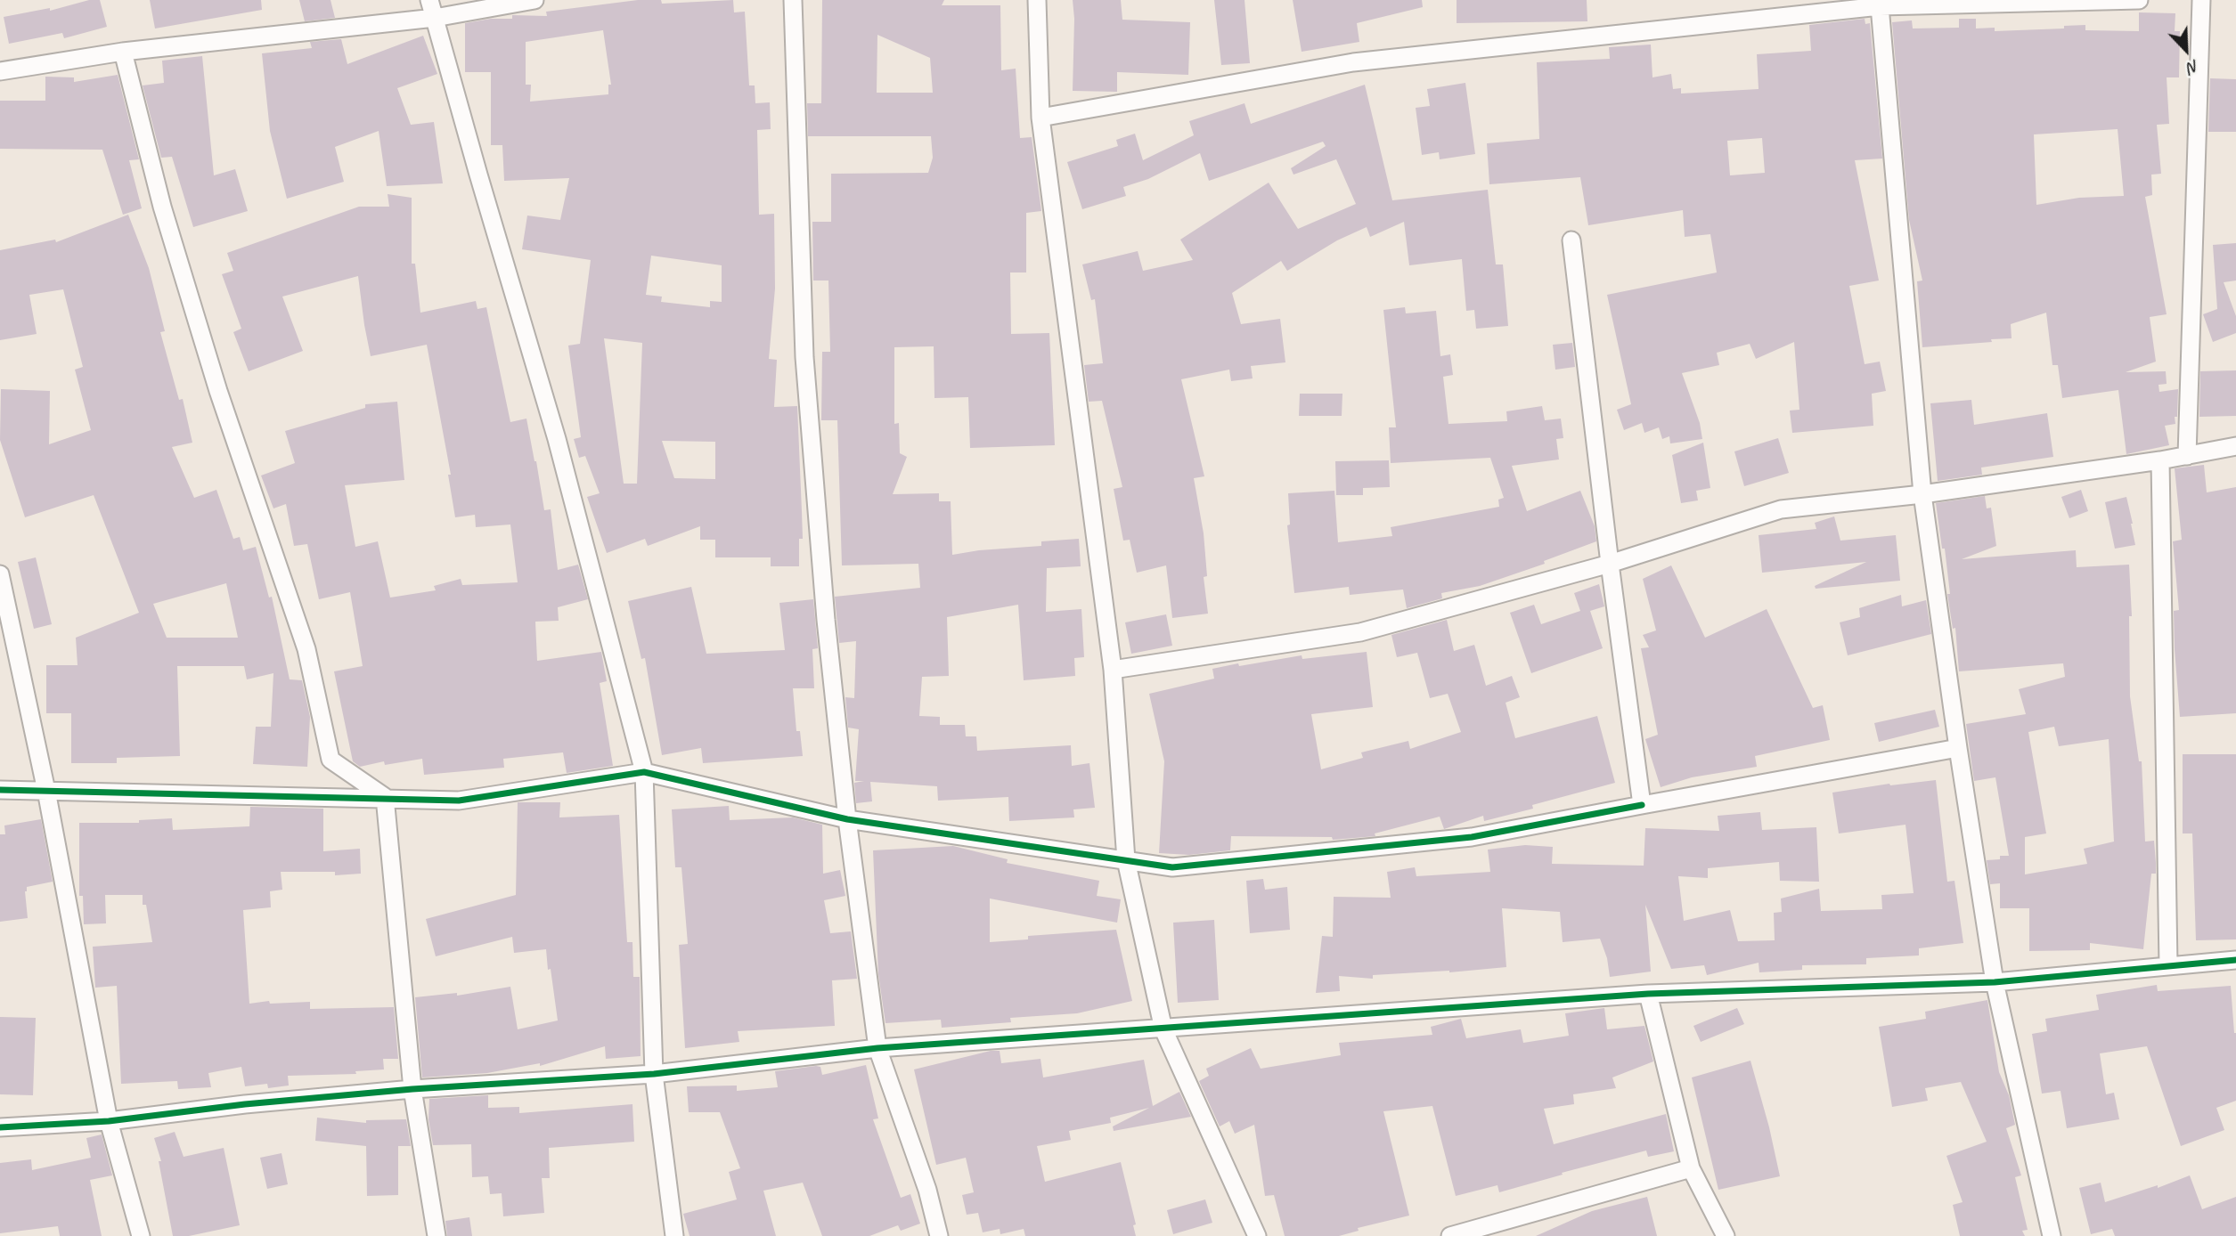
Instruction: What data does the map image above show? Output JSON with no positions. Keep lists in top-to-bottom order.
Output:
{
  "north": "bottom right"
}
